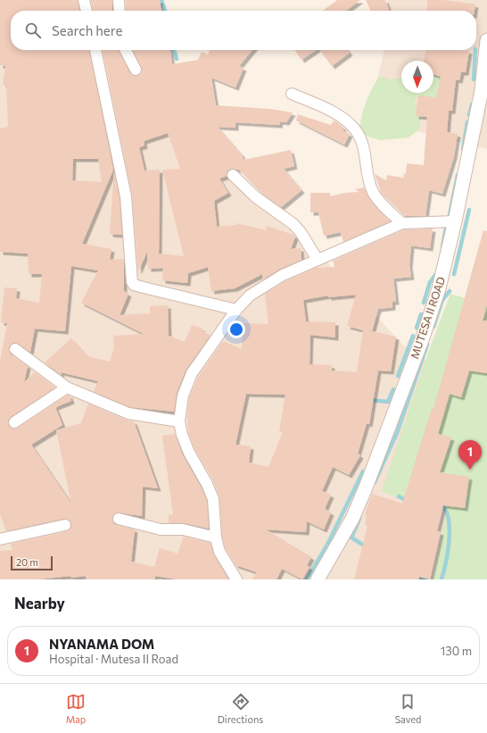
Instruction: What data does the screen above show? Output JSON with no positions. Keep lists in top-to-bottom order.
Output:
{
  "streets": {
    "street": ["MUTESA II ROAD"]
  },
  "scale_bar": "20 m",
  "north": "bottom",
  "page": {
    "search": "Search here",
    "pins": "1",
    "scale": "20 m",
    "heading": "Nearby",
    "list": [
      {
        "mark": "1",
        "name": "NYANAMA DOM",
        "note": "Hospital · Mutesa II Road",
        "value": "130 m"
      }
    ],
    "nav": ["Map", "Directions", "Saved"]
  }
}
